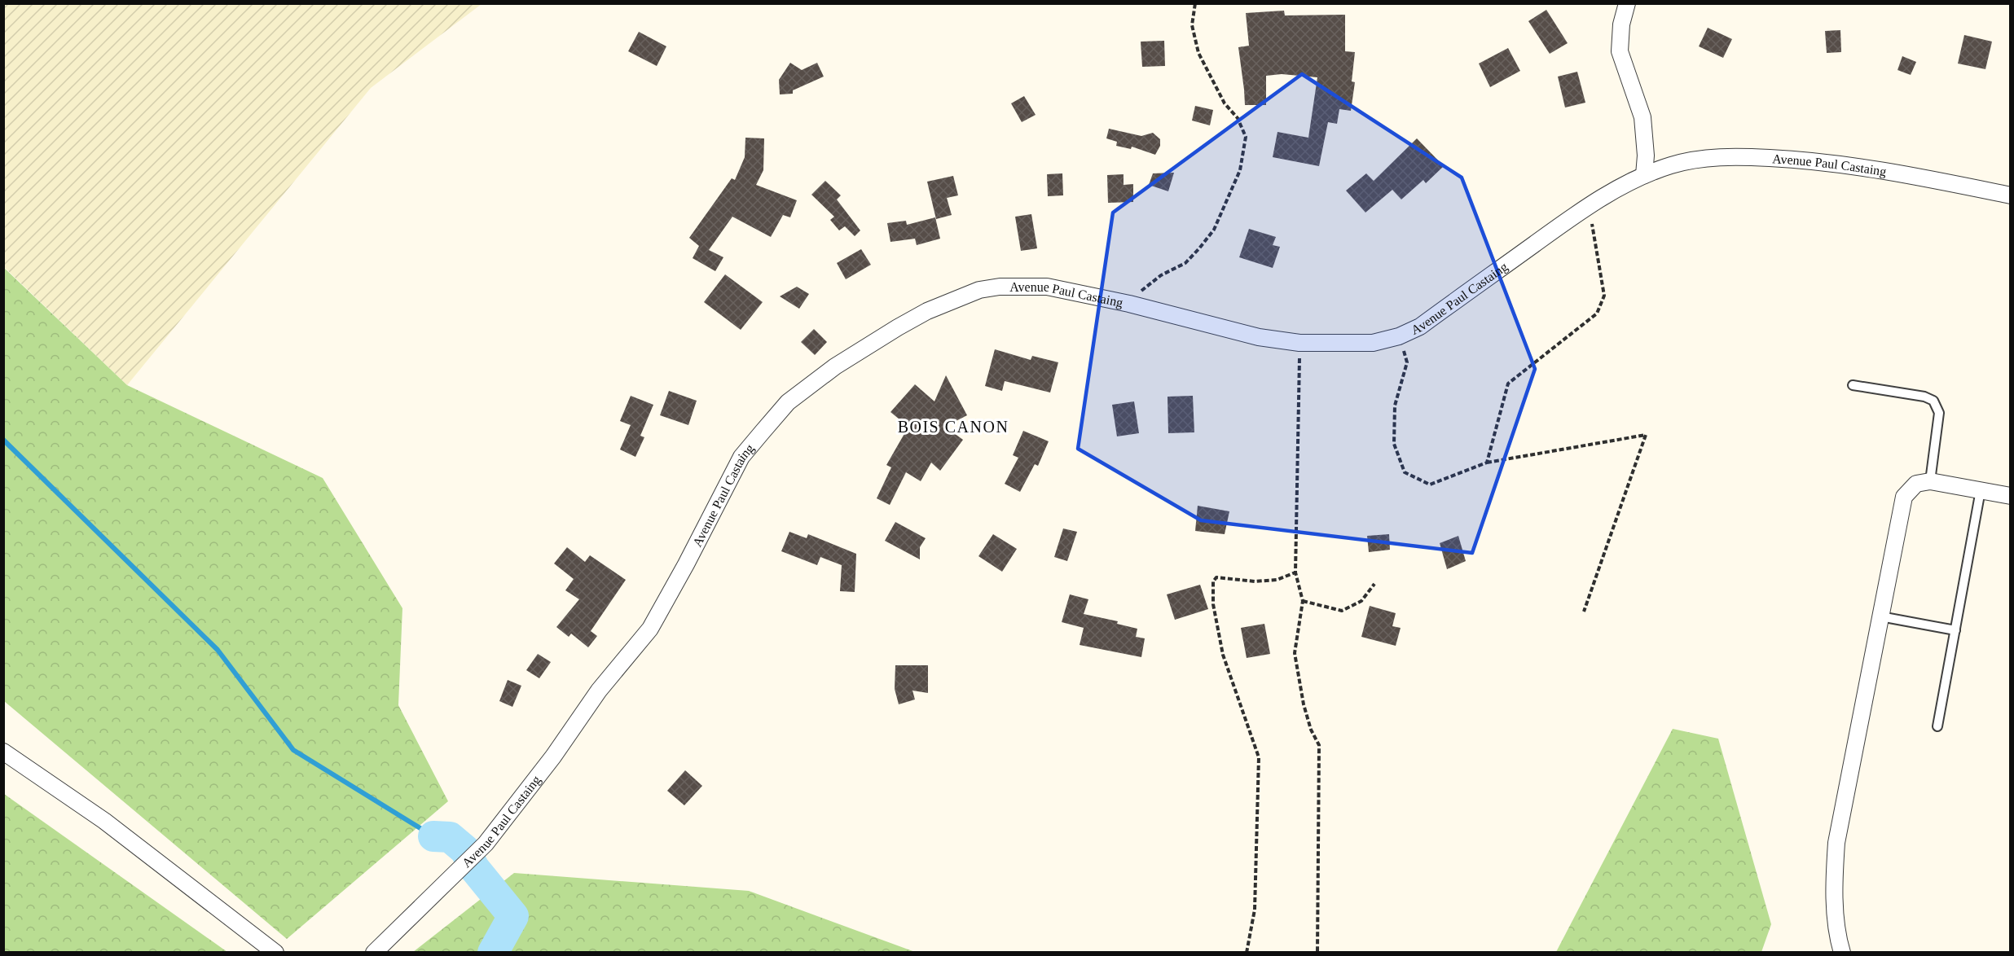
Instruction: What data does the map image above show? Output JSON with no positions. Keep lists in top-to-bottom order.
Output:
{
  "streets": {
    "street": ["Avenue Paul Castaing"]
  },
  "districts": ["BOIS CANON"]
}
